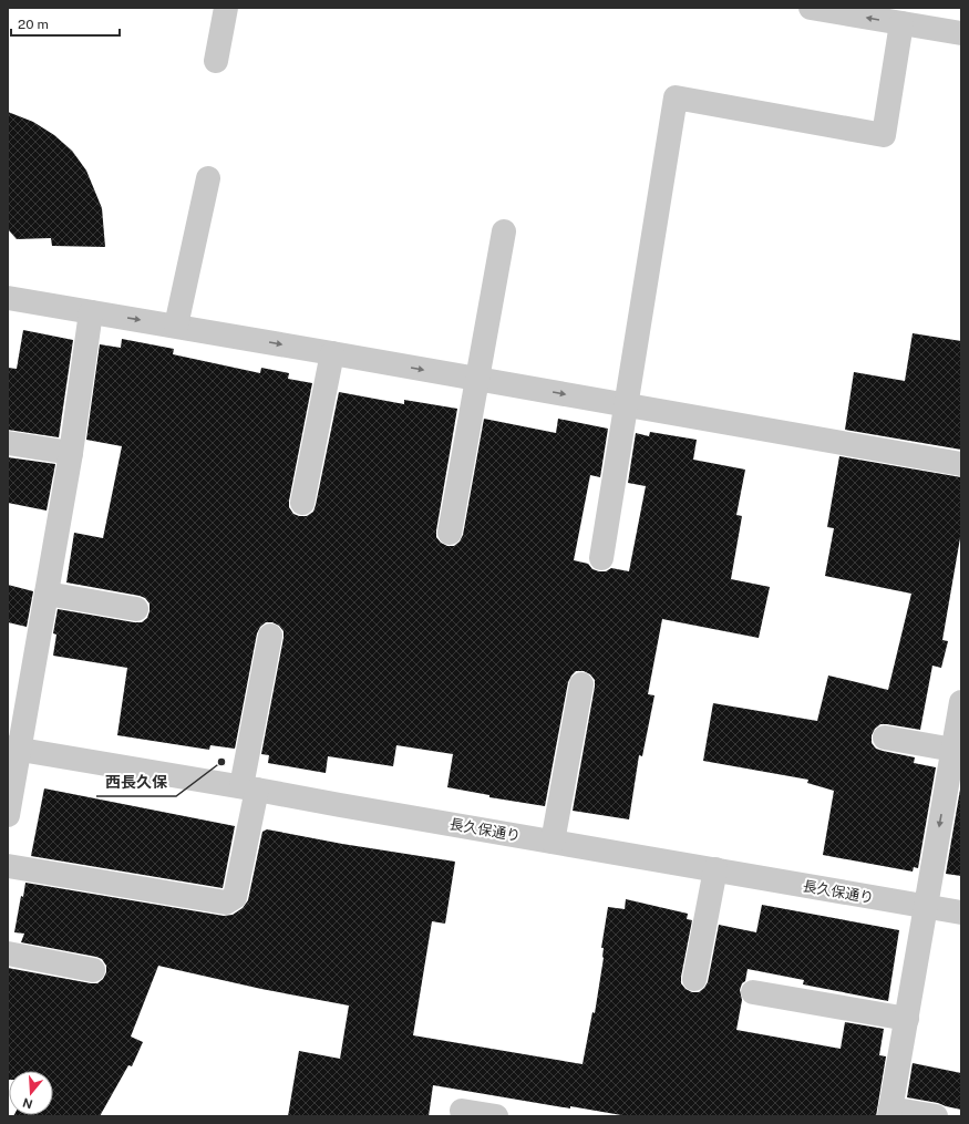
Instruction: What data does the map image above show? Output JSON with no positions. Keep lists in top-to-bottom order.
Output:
{
  "streets": {
    "street": ["長久保通り"]
  },
  "places": ["西長久保"],
  "scale_bar": "20 m",
  "north": "bottom"
}
